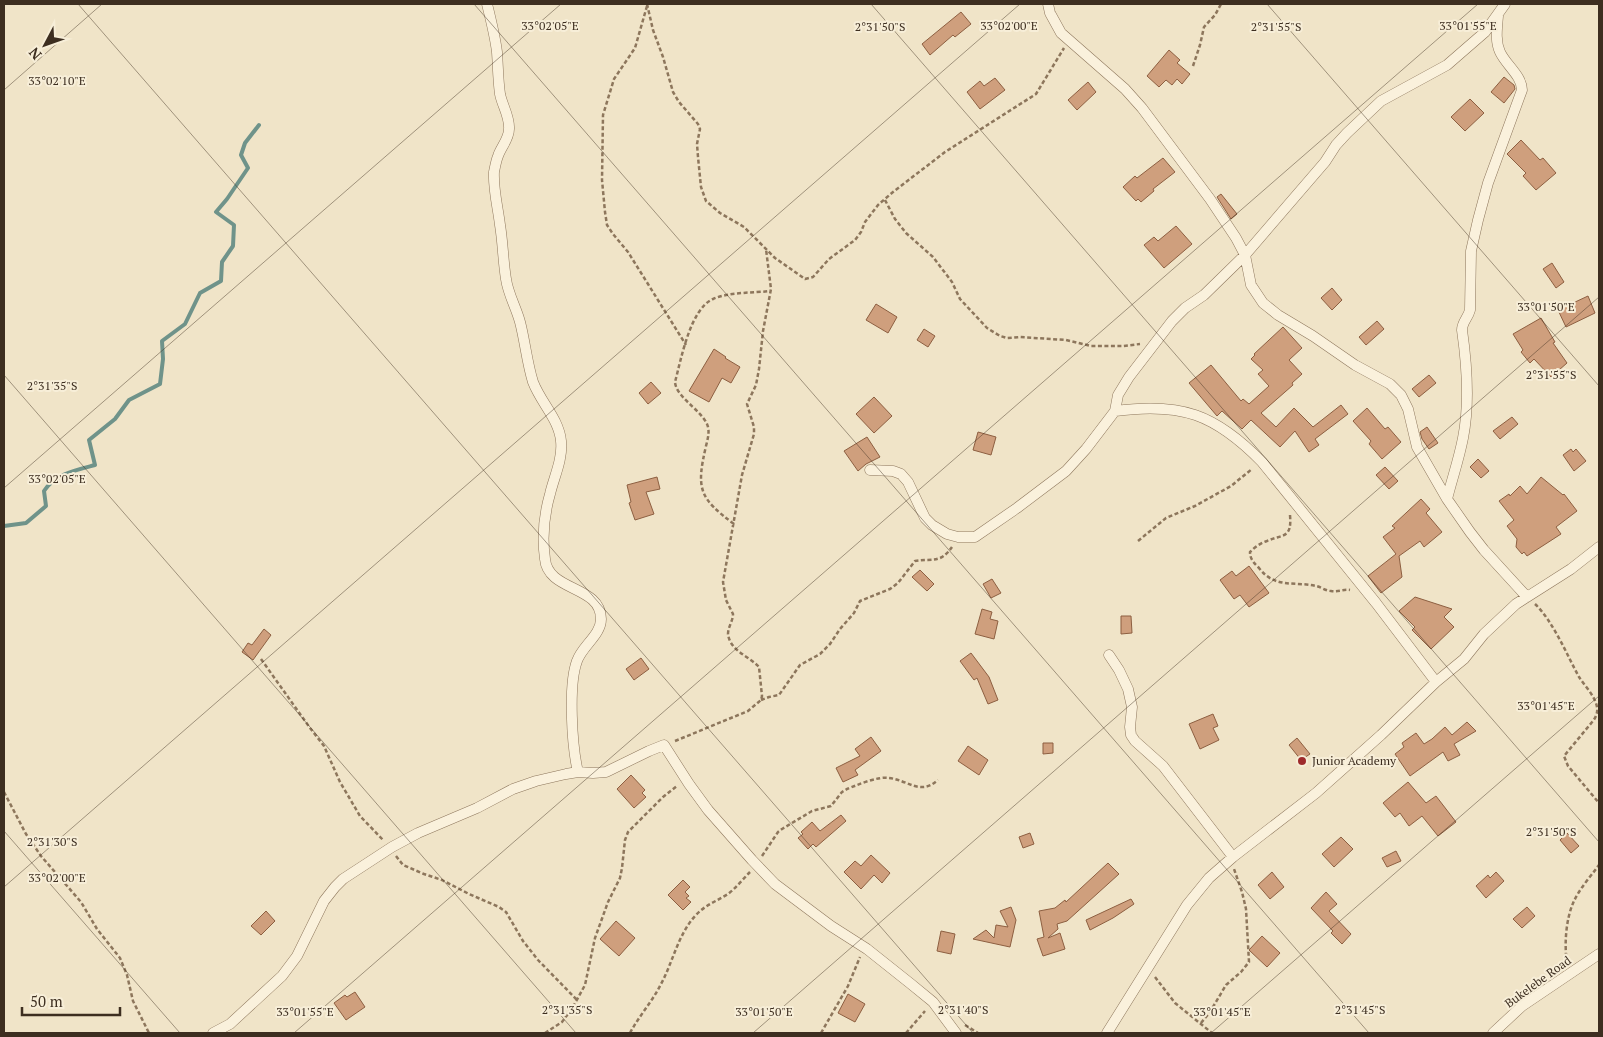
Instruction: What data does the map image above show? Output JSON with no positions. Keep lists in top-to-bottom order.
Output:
{
  "streets": {
    "street": ["Bukelebe Road"]
  },
  "places": ["Junior Academy"],
  "scale_bar": "50 m",
  "north": "bottom left",
  "coordinates": [
    "33°02'05\"E",
    "33°02'00\"E",
    "33°01'55\"E",
    "2°31'50\"S",
    "2°31'55\"S",
    "33°02'10\"E",
    "33°01'50\"E",
    "2°31'35\"S",
    "33°01'45\"E",
    "2°31'30\"S",
    "2°31'40\"S",
    "2°31'45\"S"
  ]
}
